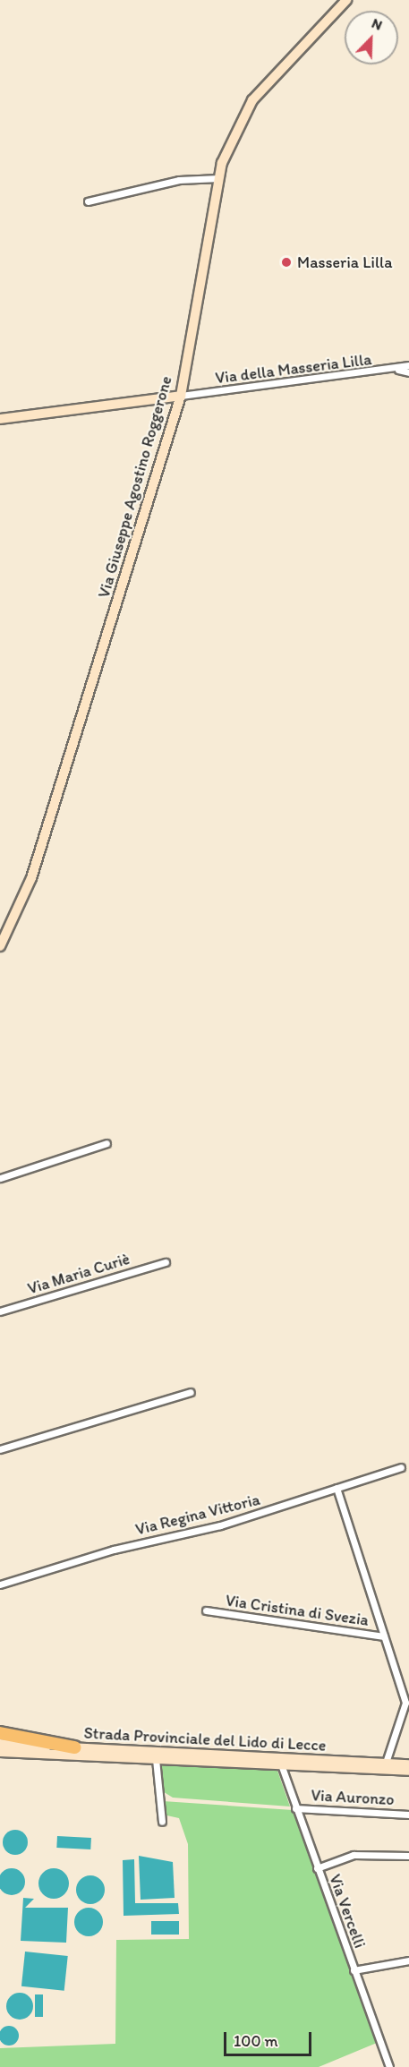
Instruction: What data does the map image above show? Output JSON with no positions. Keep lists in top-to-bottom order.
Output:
{
  "streets": {
    "street": [
      "Via della Masseria Lilla",
      "Via Giuseppe Agostino Roggerone",
      "Via Maria Curiè",
      "Via Regina Vittoria",
      "Via Cristina di Svezia",
      "Strada Provinciale del Lido di Lecce",
      "Via Auronzo",
      "Via Vercelli"
    ]
  },
  "crossings": [
    ["Via della Masseria Lilla", "Via Giuseppe Agostino Roggerone"],
    ["Strada Provinciale del Lido di Lecce", "Via Vercelli"],
    ["Via Auronzo", "Via Vercelli"]
  ],
  "places": ["Masseria Lilla"],
  "scale_bar": "100 m",
  "north": "top right"
}
